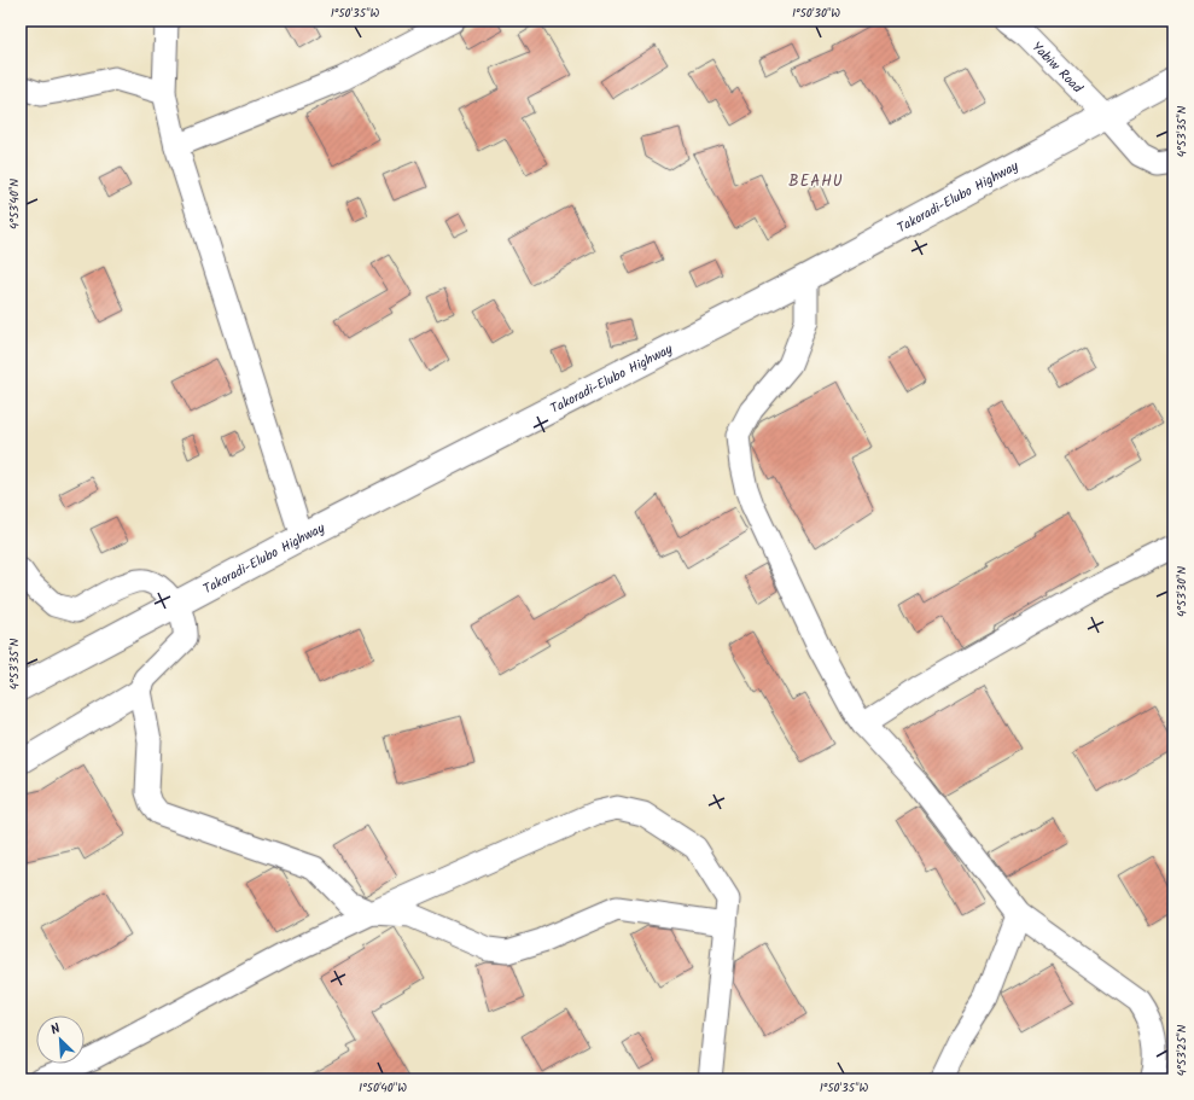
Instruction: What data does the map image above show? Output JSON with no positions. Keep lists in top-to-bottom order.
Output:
{
  "streets": {
    "highway": ["Takoradi-Elubo Highway"],
    "street": ["Yabiw Road"]
  },
  "crossings": [
    ["Yabiw Road", "Takoradi-Elubo Highway"]
  ],
  "districts": ["BEAHU"],
  "north": "top left",
  "coordinates": [
    "1°50'35\"W",
    "1°50'30\"W",
    "4°53'35\"N",
    "4°53'40\"N",
    "4°53'30\"N",
    "4°53'25\"N",
    "1°50'40\"W"
  ]
}
